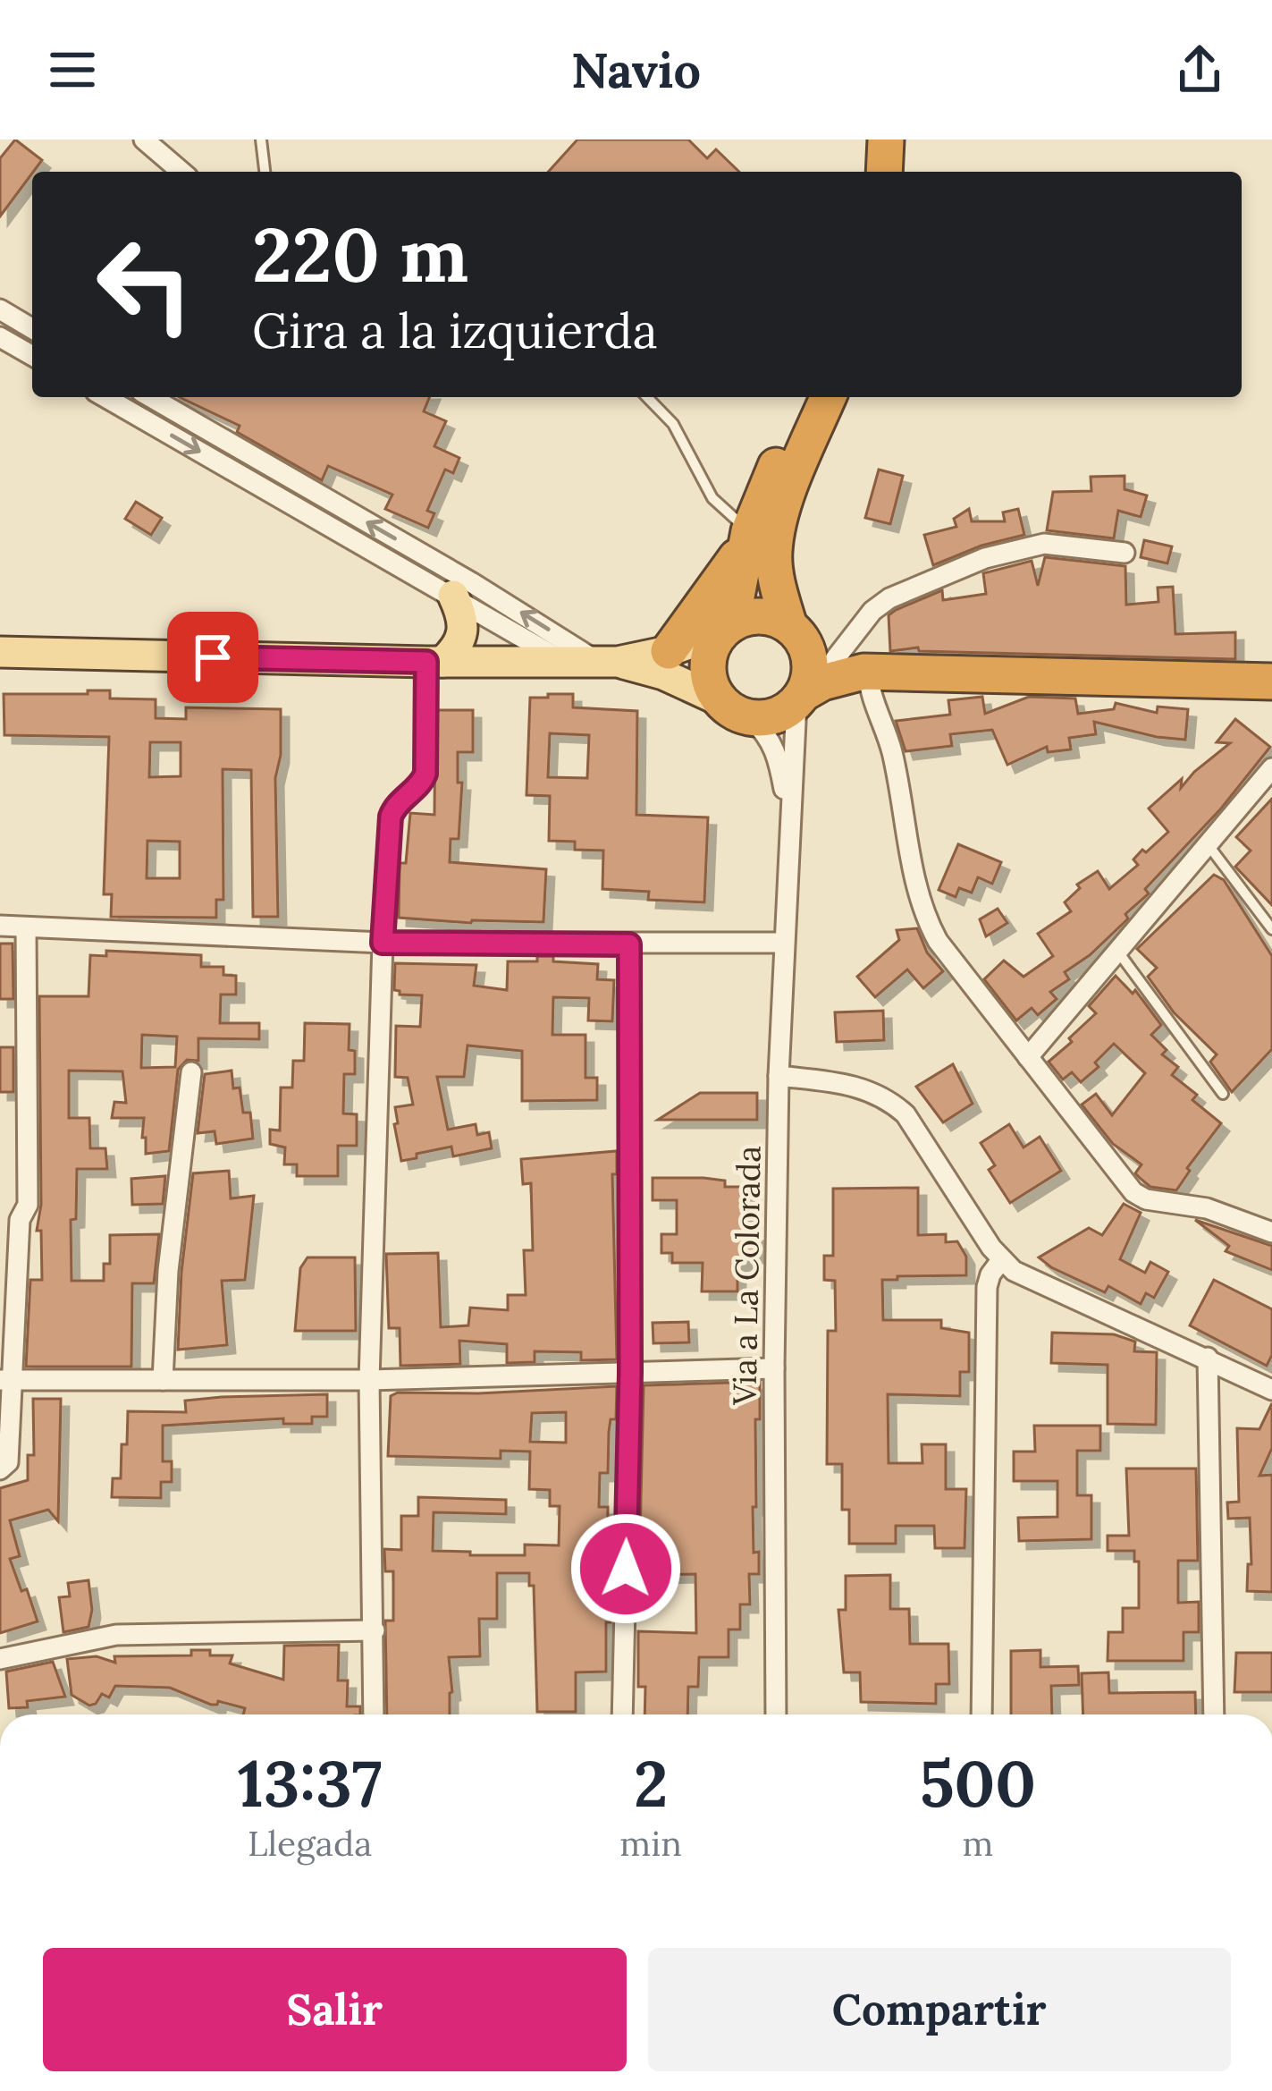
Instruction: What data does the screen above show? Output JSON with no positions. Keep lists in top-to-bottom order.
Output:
{
  "streets": {
    "street": ["Via a La Colorada"]
  },
  "page": {
    "header": "Navio",
    "turn": ["220 m", "Gira a la izquierda"],
    "eta": [
      "13:37",
      "Llegada",
      "2",
      "min",
      "500",
      "m"
    ],
    "buttons": ["Salir", "Compartir"]
  }
}
